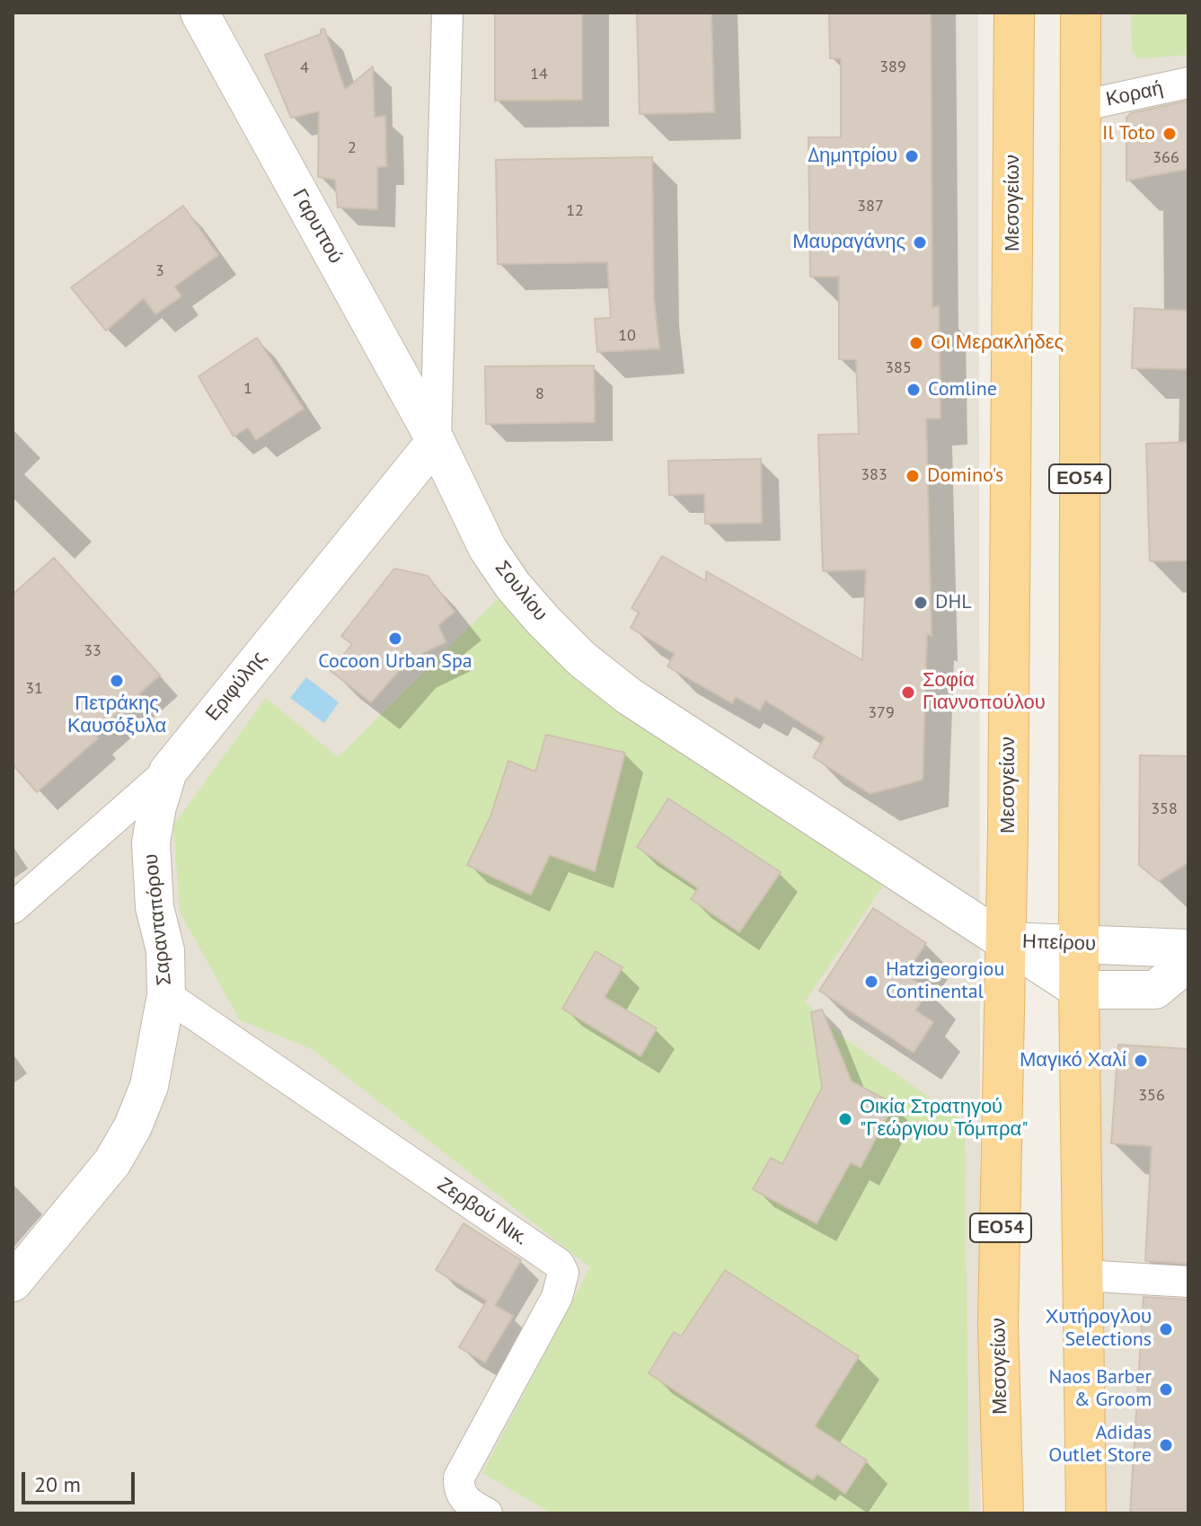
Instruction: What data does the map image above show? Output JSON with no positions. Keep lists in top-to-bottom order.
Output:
{
  "streets": {
    "main road": ["Μεσογείων", "ΕΟ54"],
    "street": [
      "Κοραή",
      "Γαρυττού",
      "Σουλίου",
      "Εριφύλης",
      "Σαρανταπόρου",
      "Ηπείρου",
      "Ζερβού Νικ."
    ]
  },
  "crossings": [
    ["Κοραή", "ΕΟ54"],
    ["Μεσογείων", "Σουλίου"],
    ["Μεσογείων", "Ηπείρου"],
    ["Γαρυττού", "Σουλίου"],
    ["Γαρυττού", "Εριφύλης"],
    ["ΕΟ54", "Ηπείρου"],
    ["Σουλίου", "Εριφύλης"],
    ["Σουλίου", "Ηπείρου"],
    ["Εριφύλης", "Σαρανταπόρου"],
    ["Σαρανταπόρου", "Ζερβού Νικ."]
  ],
  "places": [
    "Il Toto",
    "Δημητρίου",
    "Μαυραγάνης",
    "Οι Μερακλήδες",
    "Comline",
    "Domino's",
    "DHL",
    "Cocoon Urban Spa",
    "Πετράκης Καυσόξυλα",
    "Σοφία Γιαννοπούλου",
    "Hatzigeorgiou Continental",
    "Μαγικό Χαλί",
    "Οικία Στρατηγού \"Γεώργιου Τόμπρα\"",
    "Χυτήρογλου Selections",
    "Naos Barber & Groom",
    "Adidas Outlet Store"
  ],
  "house_numbers": [
    "389",
    "4",
    "14",
    "2",
    "366",
    "387",
    "12",
    "3",
    "10",
    "385",
    "1",
    "8",
    "383",
    "33",
    "31",
    "379",
    "358",
    "356"
  ],
  "scale_bar": "20 m"
}
